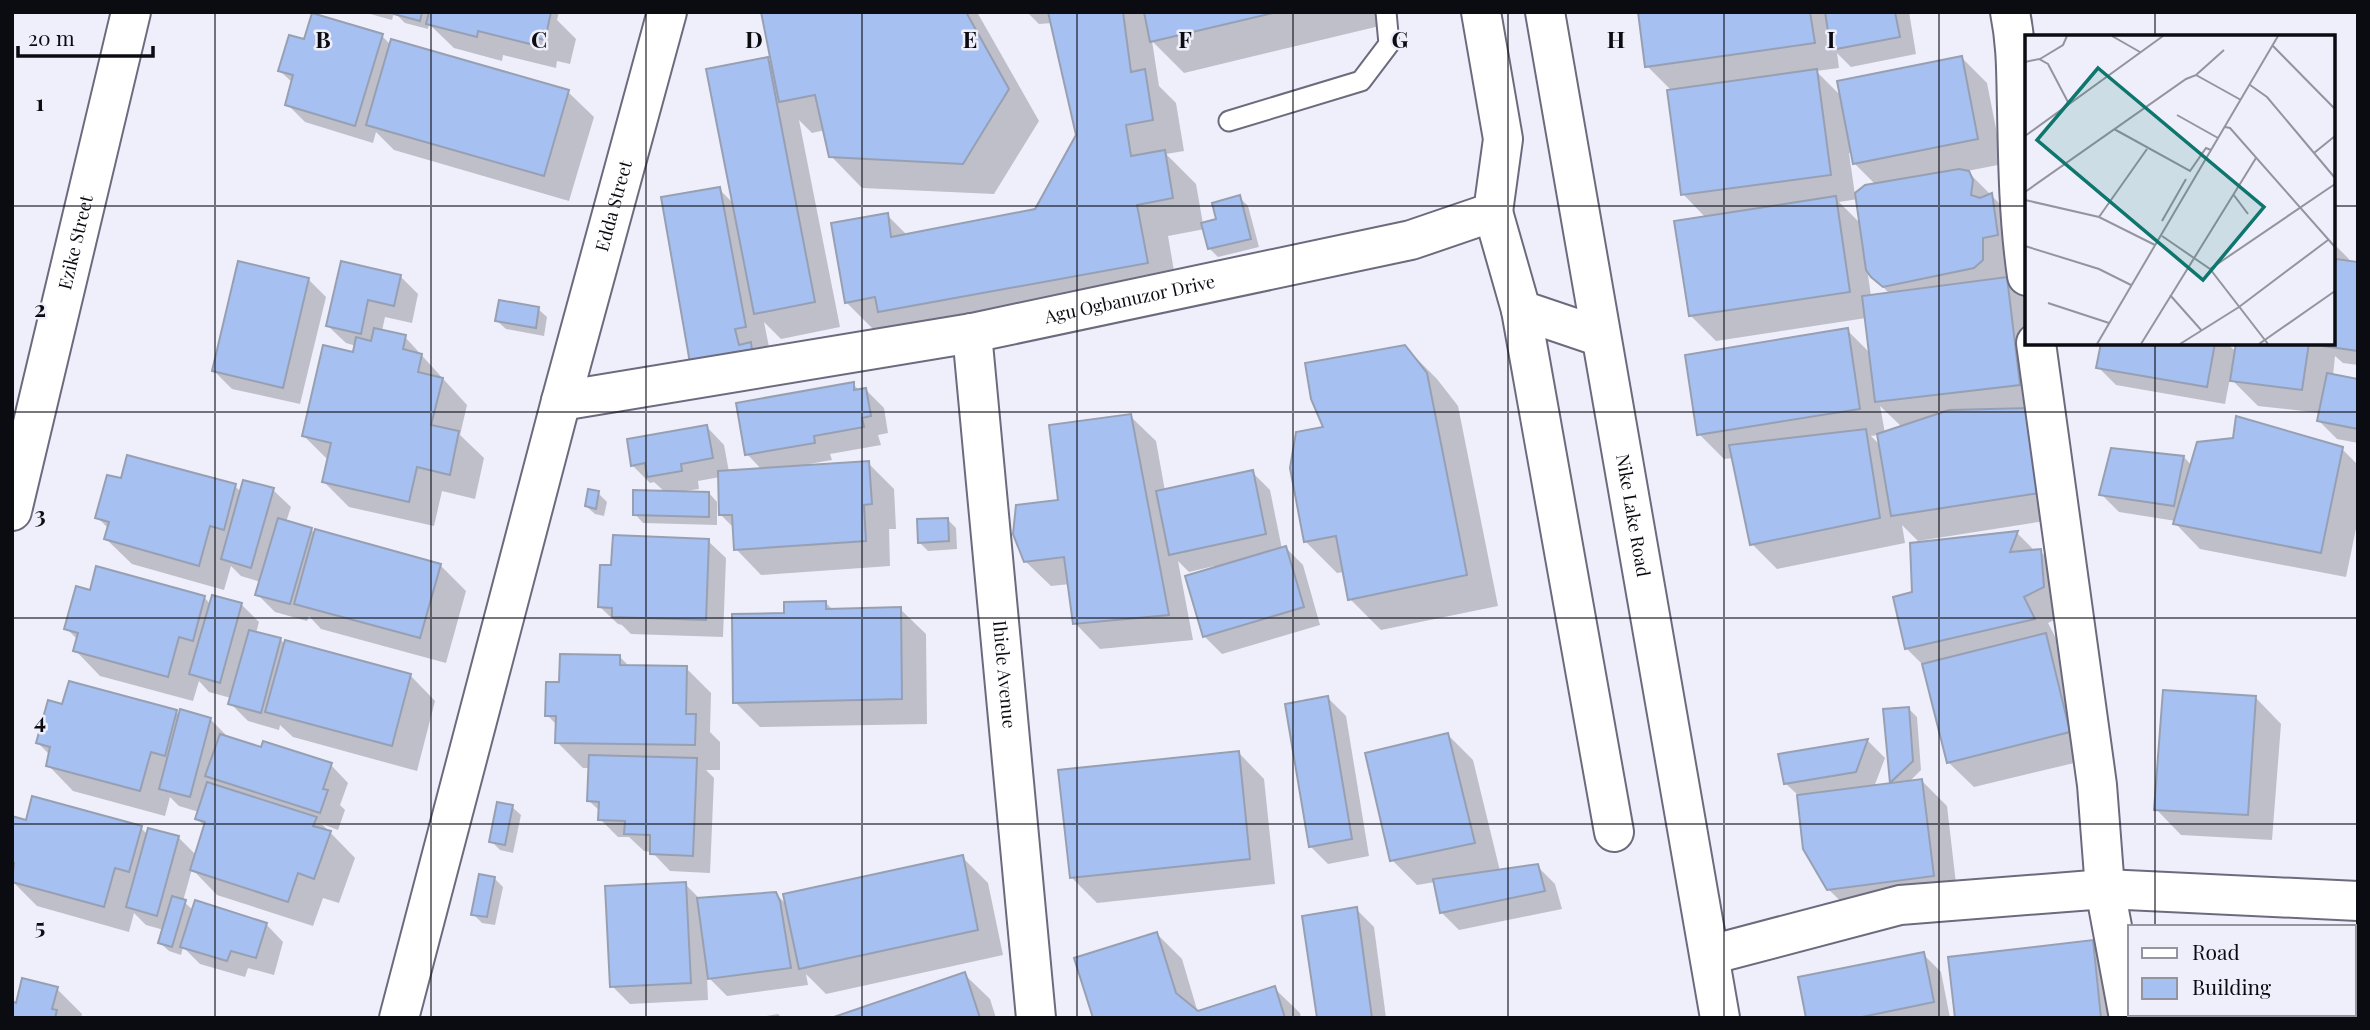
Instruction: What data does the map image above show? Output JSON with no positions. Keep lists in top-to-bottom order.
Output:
{
  "streets": {
    "street": [
      "Edda Street",
      "Ezike Street",
      "Agu Ogbanuzor Drive",
      "Nike Lake Road",
      "Ihiele Avenue"
    ]
  },
  "crossings": [
    ["Edda Street", "Agu Ogbanuzor Drive"],
    ["Agu Ogbanuzor Drive", "Ihiele Avenue"]
  ],
  "legend": ["Road", "Building"],
  "scale_bar": "20 m",
  "grid": {
    "columns": [
      "B",
      "C",
      "D",
      "E",
      "F",
      "G",
      "H",
      "I"
    ],
    "rows": [
      "1",
      "2",
      "3",
      "4",
      "5"
    ]
  }
}
